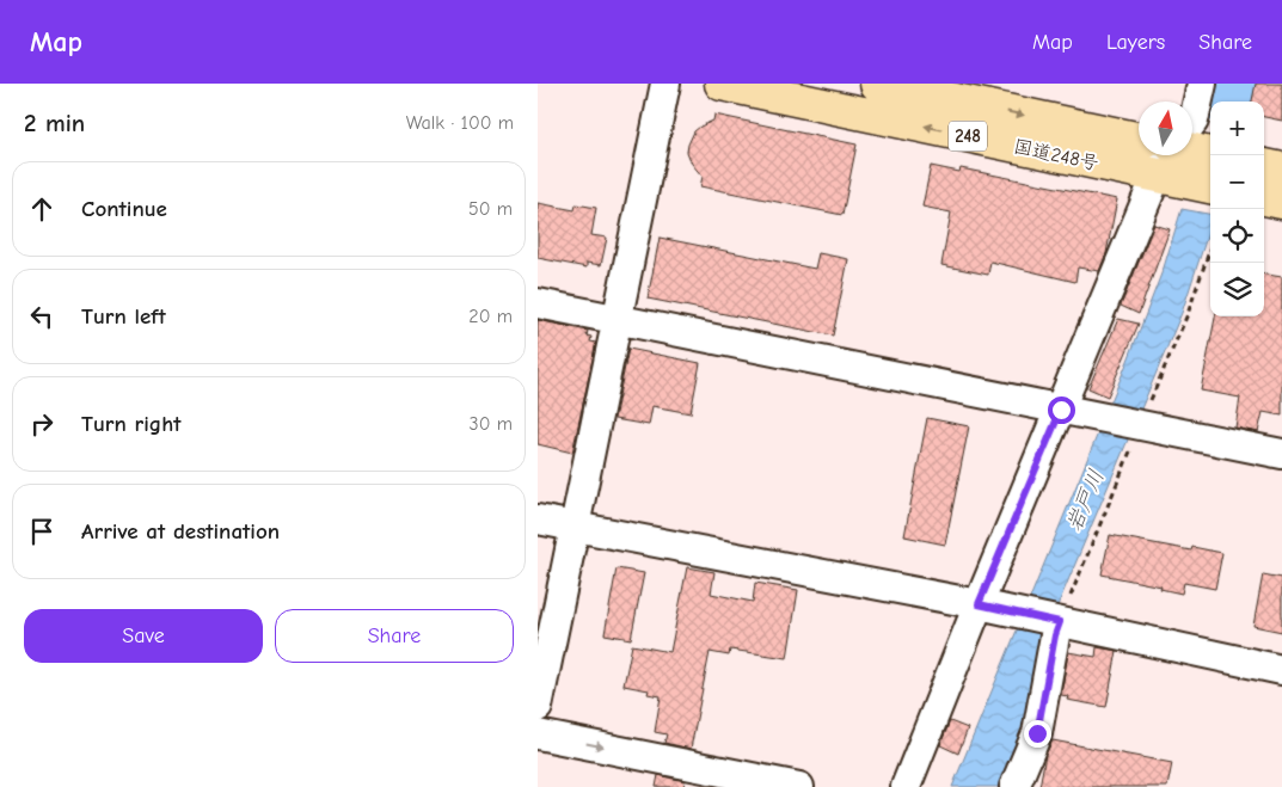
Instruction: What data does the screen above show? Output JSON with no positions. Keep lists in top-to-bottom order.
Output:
{
  "streets": {
    "highway": ["248", "国道248号"]
  },
  "water": ["岩戸川"],
  "north": "top",
  "page": {
    "header": "Map",
    "nav": ["Map", "Layers", "Share"],
    "heading": ["2 min", "Walk · 100 m"],
    "map_buttons": ["+", "−"],
    "list": [
      ["Continue", "50 m"],
      ["Turn left", "20 m"],
      ["Turn right", "30 m"],
      "Arrive at destination"
    ],
    "buttons": ["Save", "Share"]
  }
}
